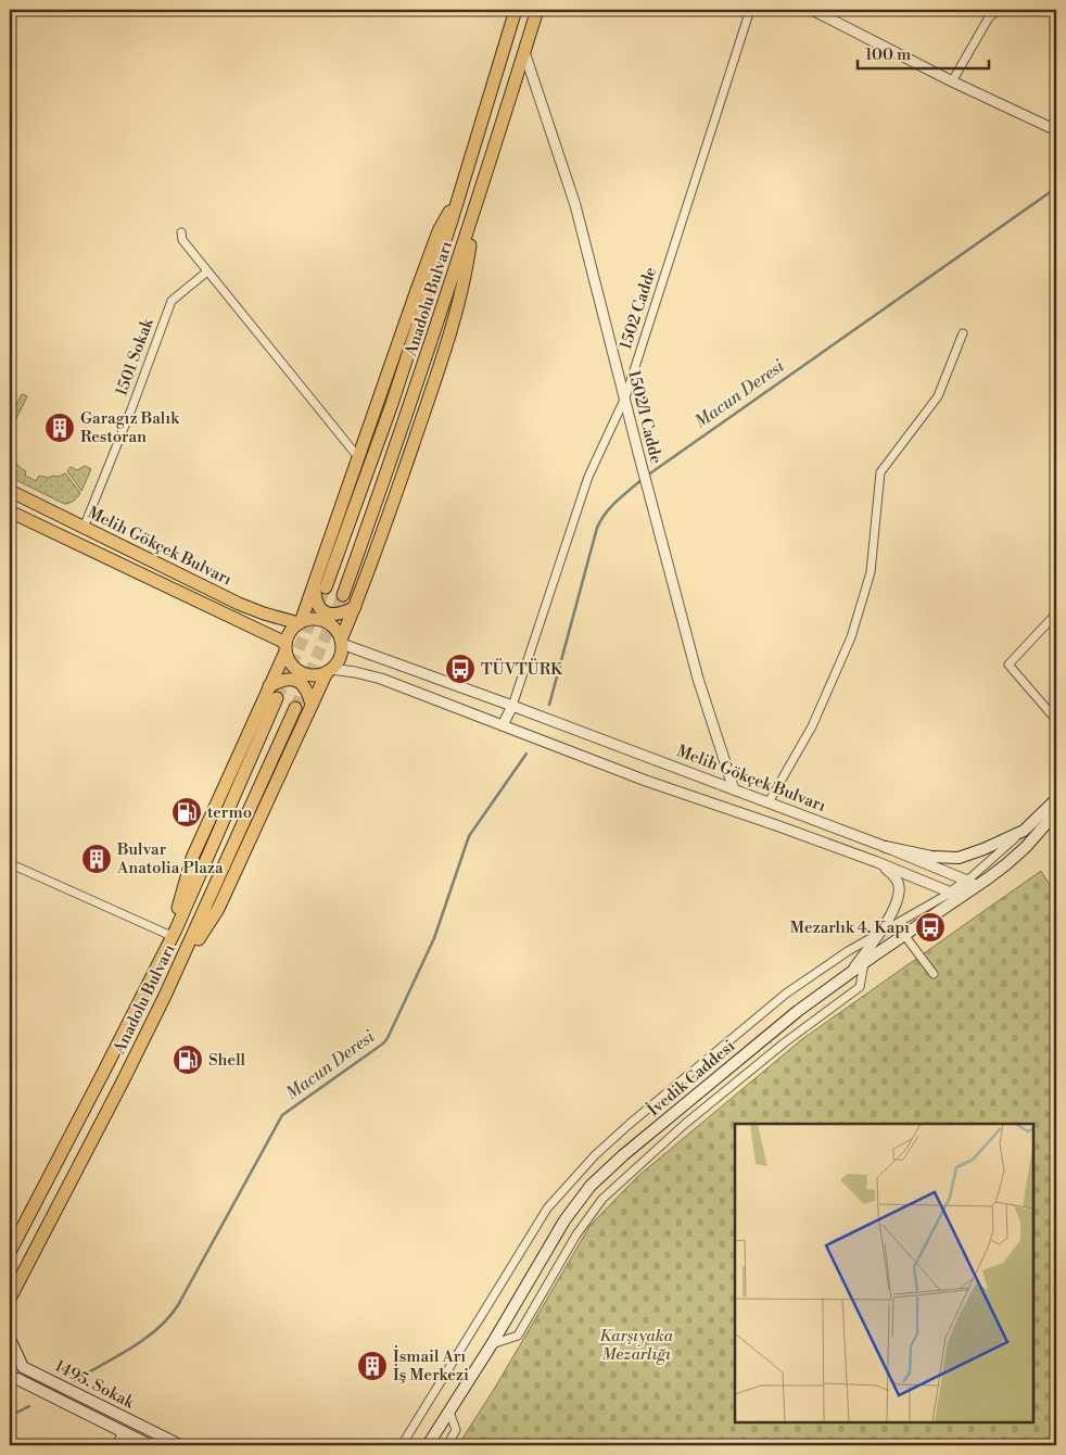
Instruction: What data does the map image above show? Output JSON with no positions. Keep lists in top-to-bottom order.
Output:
{
  "streets": {
    "main road": [
      "Anadolu Bulvarı",
      "Melih Gökçek Bulvarı",
      "İvedik Caddesi",
      "1495. Sokak"
    ],
    "street": ["1502 Cadde", "1501 Sokak", "1502/1 Cadde"]
  },
  "crossings": [
    ["Anadolu Bulvarı", "1502/1 Cadde"],
    ["1502 Cadde", "1502/1 Cadde"],
    ["1502 Cadde", "Melih Gökçek Bulvarı"],
    ["1501 Sokak", "Melih Gökçek Bulvarı"],
    ["1502/1 Cadde", "Melih Gökçek Bulvarı"],
    ["Melih Gökçek Bulvarı", "İvedik Caddesi"]
  ],
  "water": ["Macun Deresi"],
  "parks": ["Karşıyaka Mezarlığı"],
  "places": {
    "building": ["Garagız Balık Restoran", "Bulvar Anatolia Plaza", "İsmail Arı İş Merkezi"],
    "bus stop": ["TÜVTÜRK", "Mezarlık 4. Kapı"],
    "fuel station": ["termo", "Shell"]
  },
  "scale_bar": "100 m"
}
